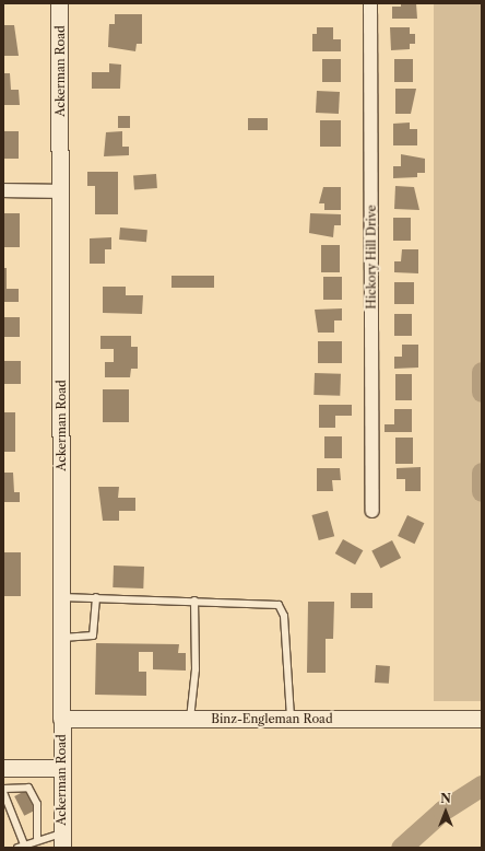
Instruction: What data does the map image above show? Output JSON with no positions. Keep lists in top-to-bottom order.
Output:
{
  "streets": {
    "street": ["Ackerman Road", "Hickory Hill Drive", "Binz-Engleman Road"]
  },
  "crossings": [
    ["Ackerman Road", "Binz-Engleman Road"]
  ],
  "north": "top"
}
